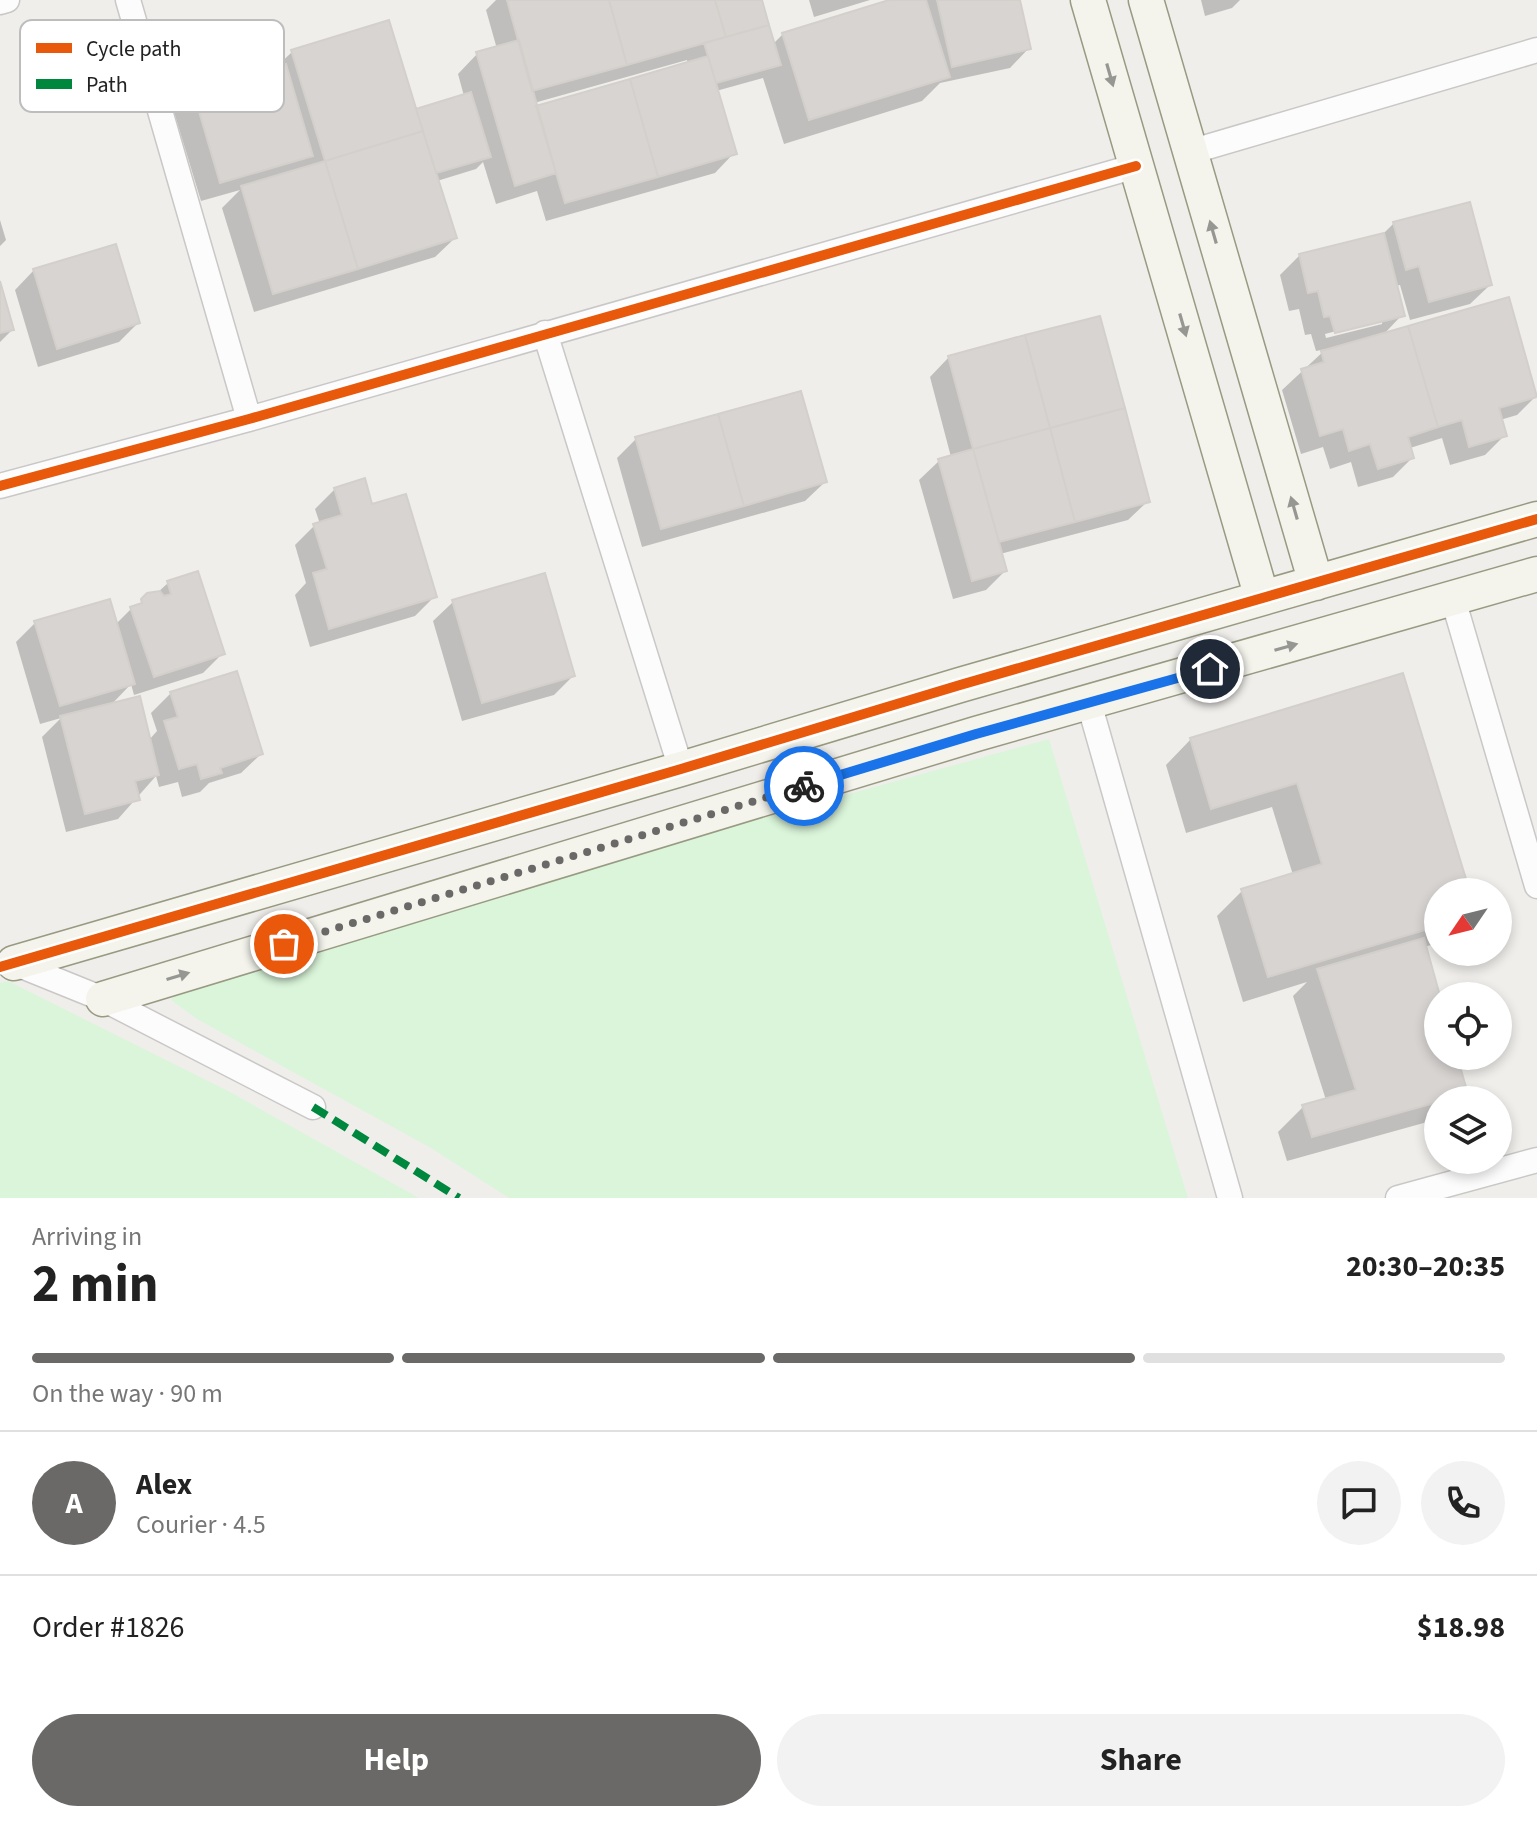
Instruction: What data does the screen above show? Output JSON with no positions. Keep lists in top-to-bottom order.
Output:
{
  "legend": ["Cycle path", "Path"],
  "north": "bottom left",
  "page": {
    "heading": ["2 min", "Arriving in", "20:30–20:35"],
    "panel": [
      "Alex",
      "Courier · 4.5",
      "Order #1826",
      "$18.98"
    ],
    "bar": "On the way · 90 m",
    "round": "A",
    "buttons": ["Help", "Share"]
  }
}
